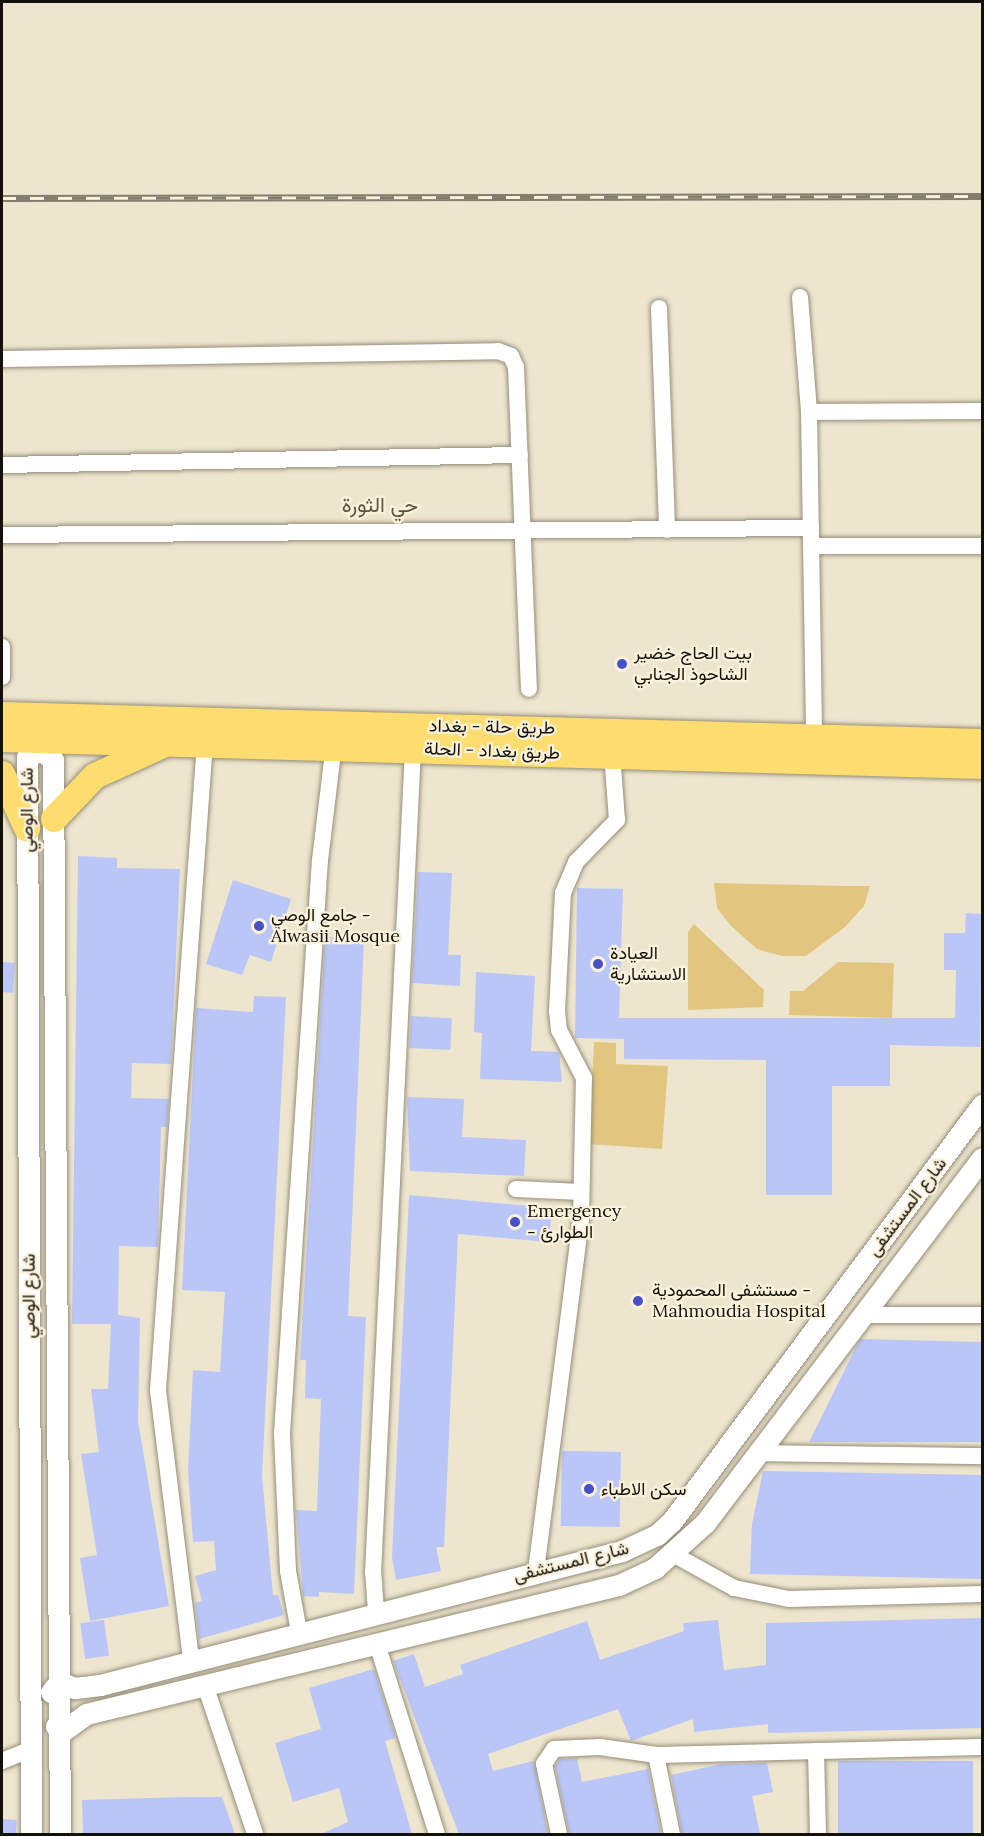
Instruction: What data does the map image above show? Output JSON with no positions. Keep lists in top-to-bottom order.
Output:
{
  "streets": {
    "main road": ["طريق حلة - بغداد", "طريق بغداد - الحلة"],
    "street": ["شارع الوصي", "شارع المستشفى"]
  },
  "crossings": [
    ["شارع الوصي", "شارع المستشفى"]
  ],
  "districts": ["حي الثورة"],
  "places": [
    "بيت الحاج خضير الشاحوذ الجنابي",
    "جامع الوصي - Alwasii Mosque",
    "العيادة الاستشارية",
    "Emergency - الطوارئ",
    "مستشفى المحمودية - Mahmoudia Hospital",
    "سكن الاطباء"
  ]
}
